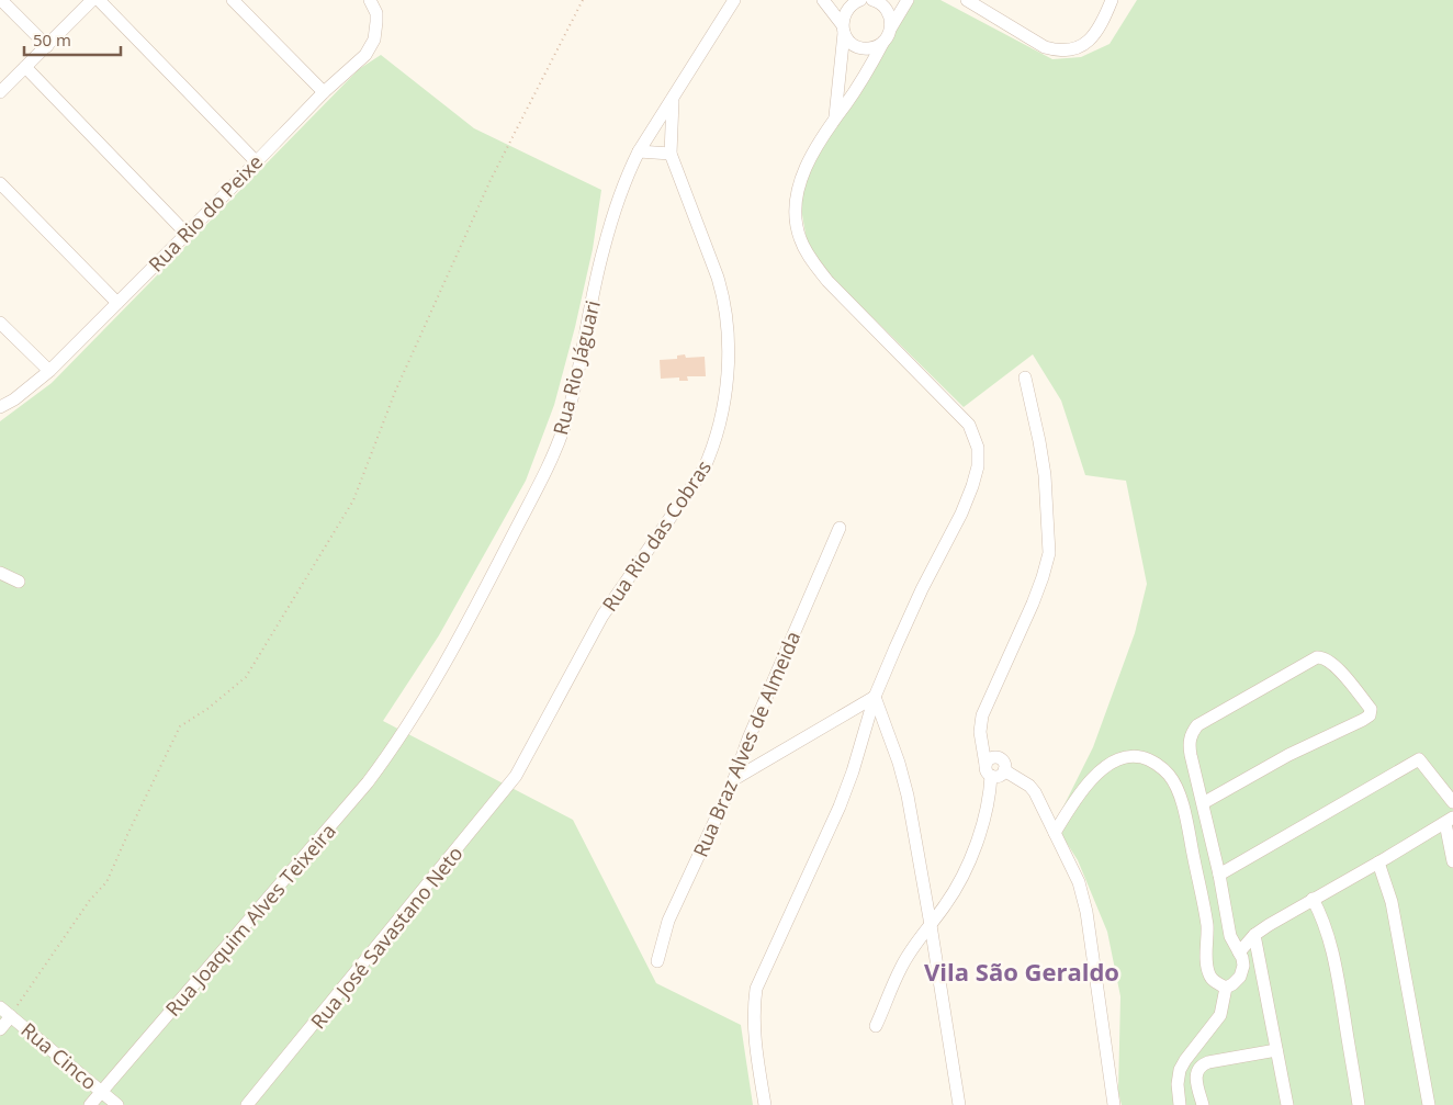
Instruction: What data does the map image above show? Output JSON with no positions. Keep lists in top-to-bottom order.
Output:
{
  "streets": {
    "street": [
      "Rua Rio do Peixe",
      "Rua Rio Jáguari",
      "Rua Rio das Cobras",
      "Rua Braz Alves de Almeida",
      "Rua Joaquim Alves Teixeira",
      "Rua José Savastano Neto",
      "Rua Cinco"
    ]
  },
  "crossings": [
    ["Rua Rio Jáguari", "Rua Rio das Cobras"],
    ["Rua Rio Jáguari", "Rua Joaquim Alves Teixeira"],
    ["Rua Rio das Cobras", "Rua José Savastano Neto"],
    ["Rua Joaquim Alves Teixeira", "Rua Cinco"]
  ],
  "districts": ["Vila São Geraldo"],
  "scale_bar": "50 m"
}
